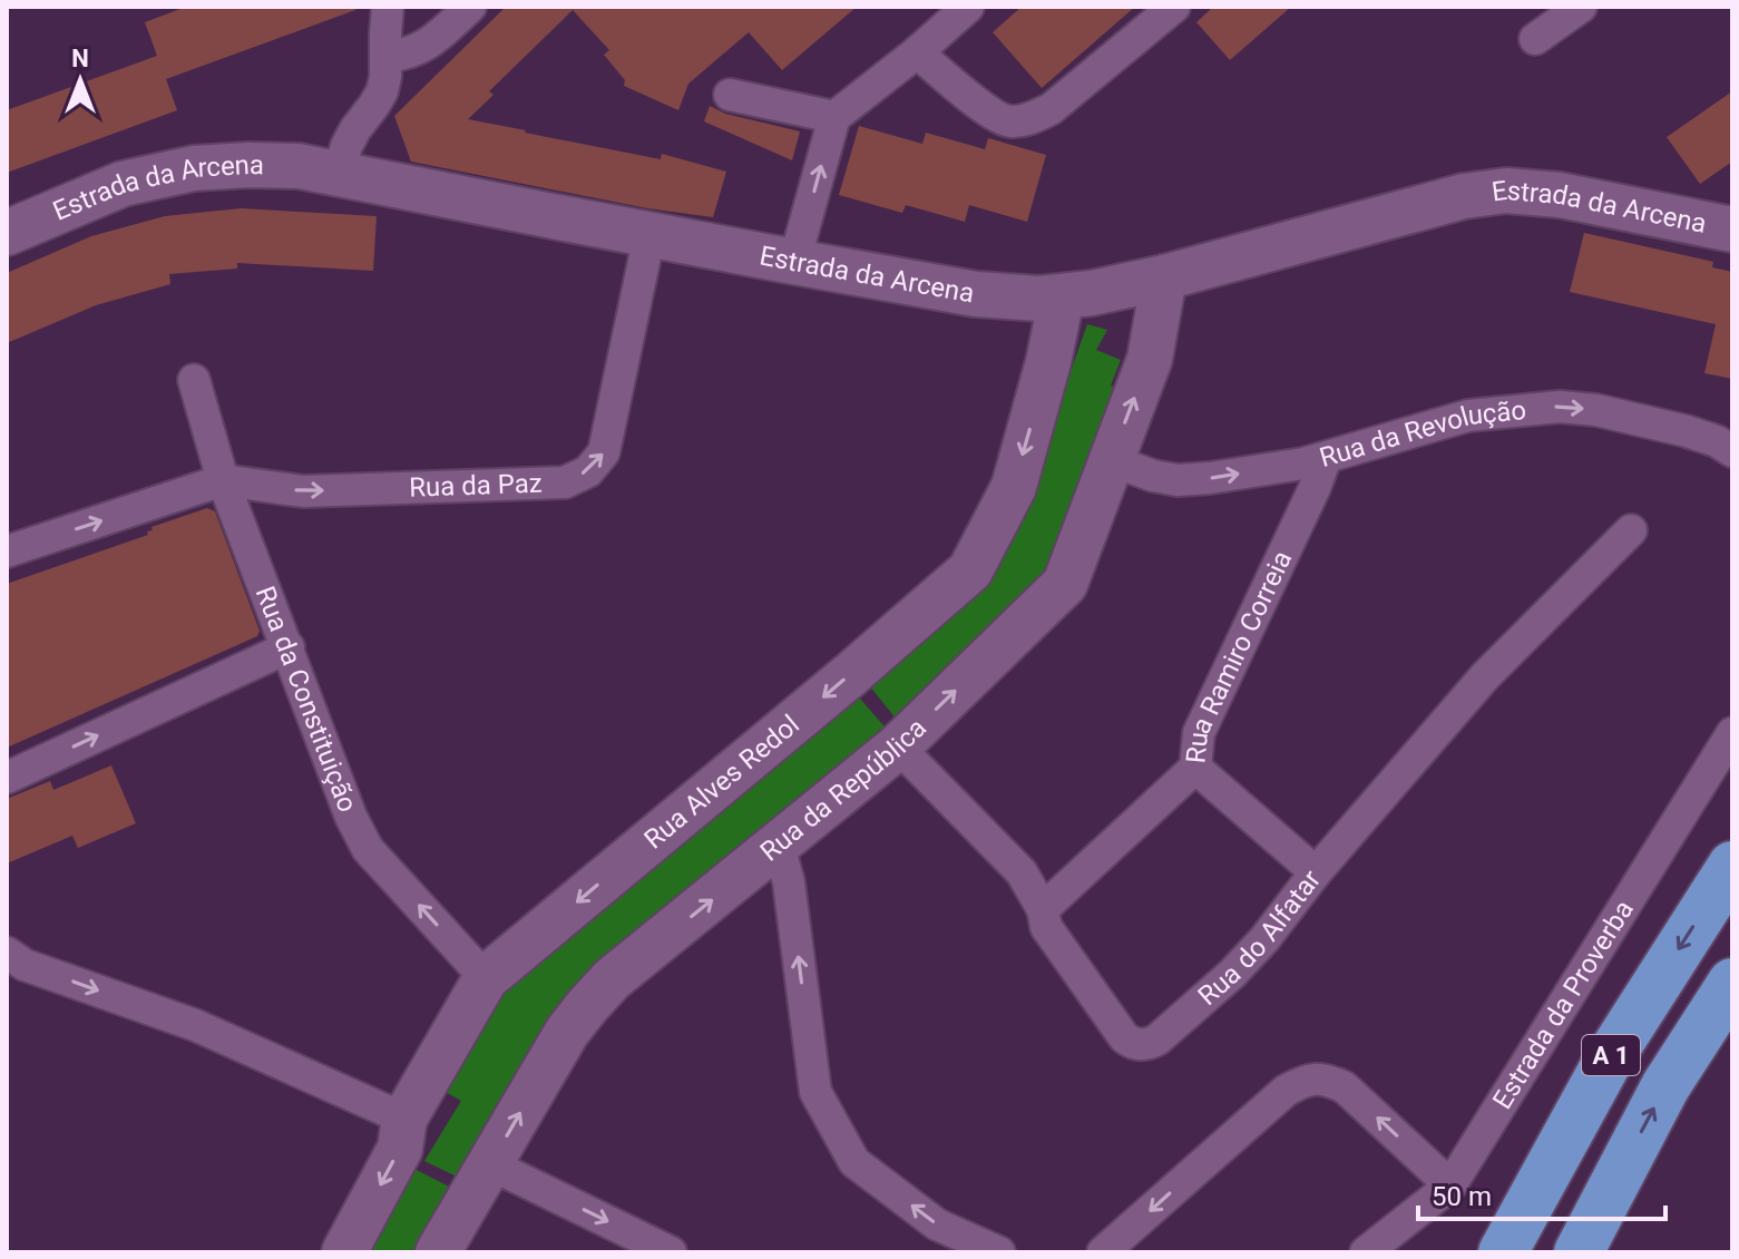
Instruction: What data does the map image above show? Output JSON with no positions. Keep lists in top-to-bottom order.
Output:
{
  "streets": {
    "highway": ["A 1"],
    "street": [
      "Estrada da Arcena",
      "Rua da Revolução",
      "Rua da Paz",
      "Rua Ramiro Correia",
      "Rua da Constituição",
      "Rua Alves Redol",
      "Rua da República",
      "Rua do Alfatar",
      "Estrada da Proverba"
    ]
  },
  "crossings": [
    ["Estrada da Arcena", "Rua da Paz"],
    ["Estrada da Arcena", "Rua Alves Redol"],
    ["Estrada da Arcena", "Rua da República"],
    ["Rua da Revolução", "Rua Ramiro Correia"],
    ["Rua da Revolução", "Rua da República"],
    ["Rua da Paz", "Rua da Constituição"],
    ["Rua Ramiro Correia", "Rua do Alfatar"],
    ["Rua da Constituição", "Rua Alves Redol"],
    ["Rua da República", "Rua do Alfatar"]
  ],
  "one_way": [
    "Rua da Revolução",
    "Rua da Constituição",
    "Rua Alves Redol",
    "Rua da República"
  ],
  "scale_bar": "50 m",
  "north": "top"
}
